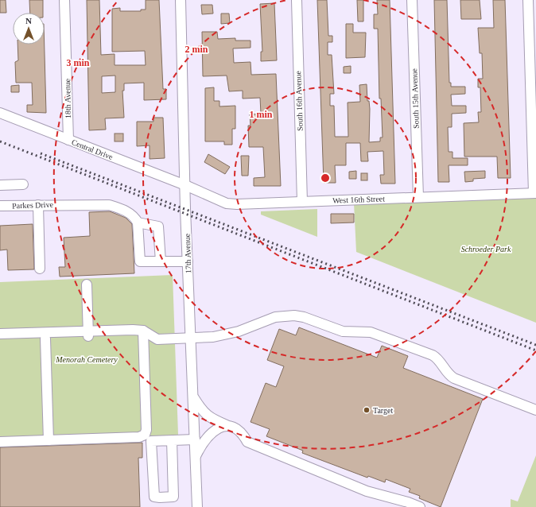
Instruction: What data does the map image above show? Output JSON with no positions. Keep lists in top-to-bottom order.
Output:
{
  "streets": {
    "street": [
      "18th Avenue",
      "South 15th Avenue",
      "South 16th Avenue",
      "Central Drive",
      "West 16th Street",
      "Parkes Drive",
      "17th Avenue"
    ]
  },
  "crossings": [
    ["18th Avenue", "Central Drive"],
    ["South 15th Avenue", "West 16th Street"],
    ["South 16th Avenue", "West 16th Street"],
    ["Central Drive", "West 16th Street"],
    ["Central Drive", "17th Avenue"],
    ["West 16th Street", "17th Avenue"]
  ],
  "parks": ["Schroeder Park", "Menorah Cemetery"],
  "places": ["Target"],
  "north": "top",
  "rings": ["2 min", "3 min", "1 min"]
}
